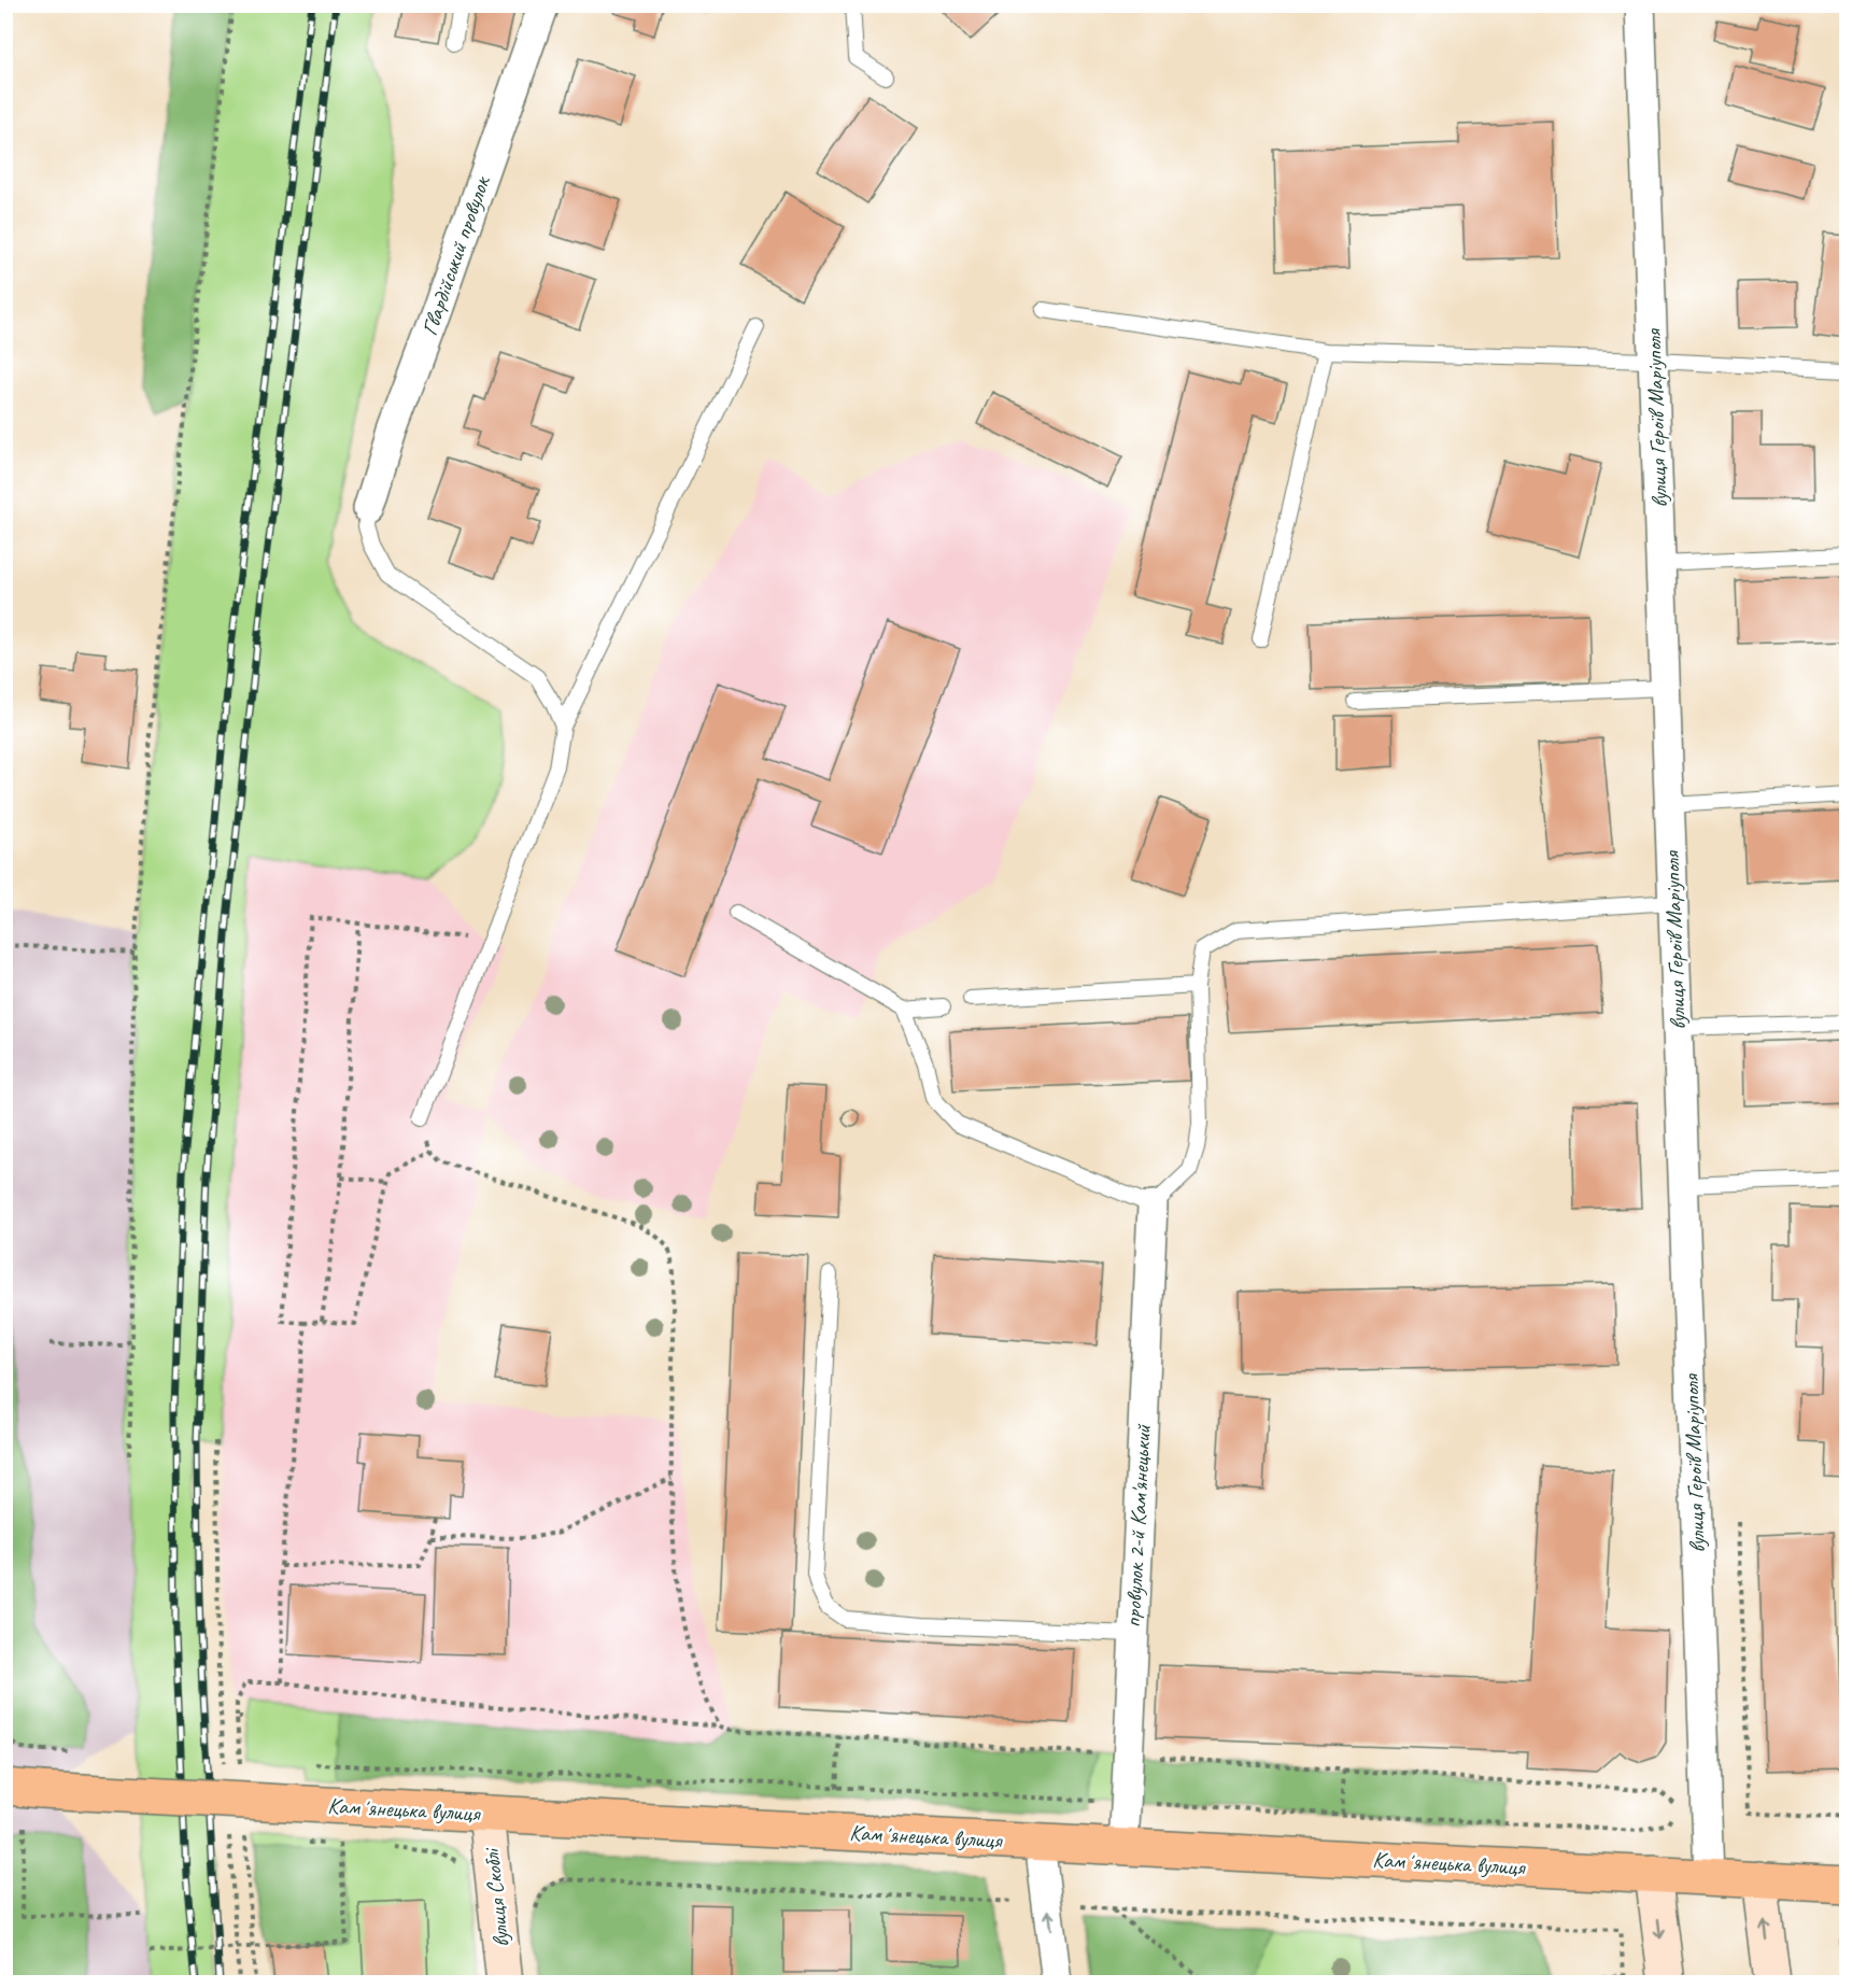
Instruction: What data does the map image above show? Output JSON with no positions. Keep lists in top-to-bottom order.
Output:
{
  "streets": {
    "main road": ["Камʼянецька вулиця"],
    "street": [
      "Гвардійський провулок",
      "вулиця Героїв Маріуполя",
      "провулок 2-й Кам'янецький",
      "вулиця Скоблі"
    ]
  },
  "crossings": [
    ["вулиця Героїв Маріуполя", "Камʼянецька вулиця"],
    ["провулок 2-й Кам'янецький", "Камʼянецька вулиця"],
    ["Камʼянецька вулиця", "вулиця Скоблі"]
  ]
}
